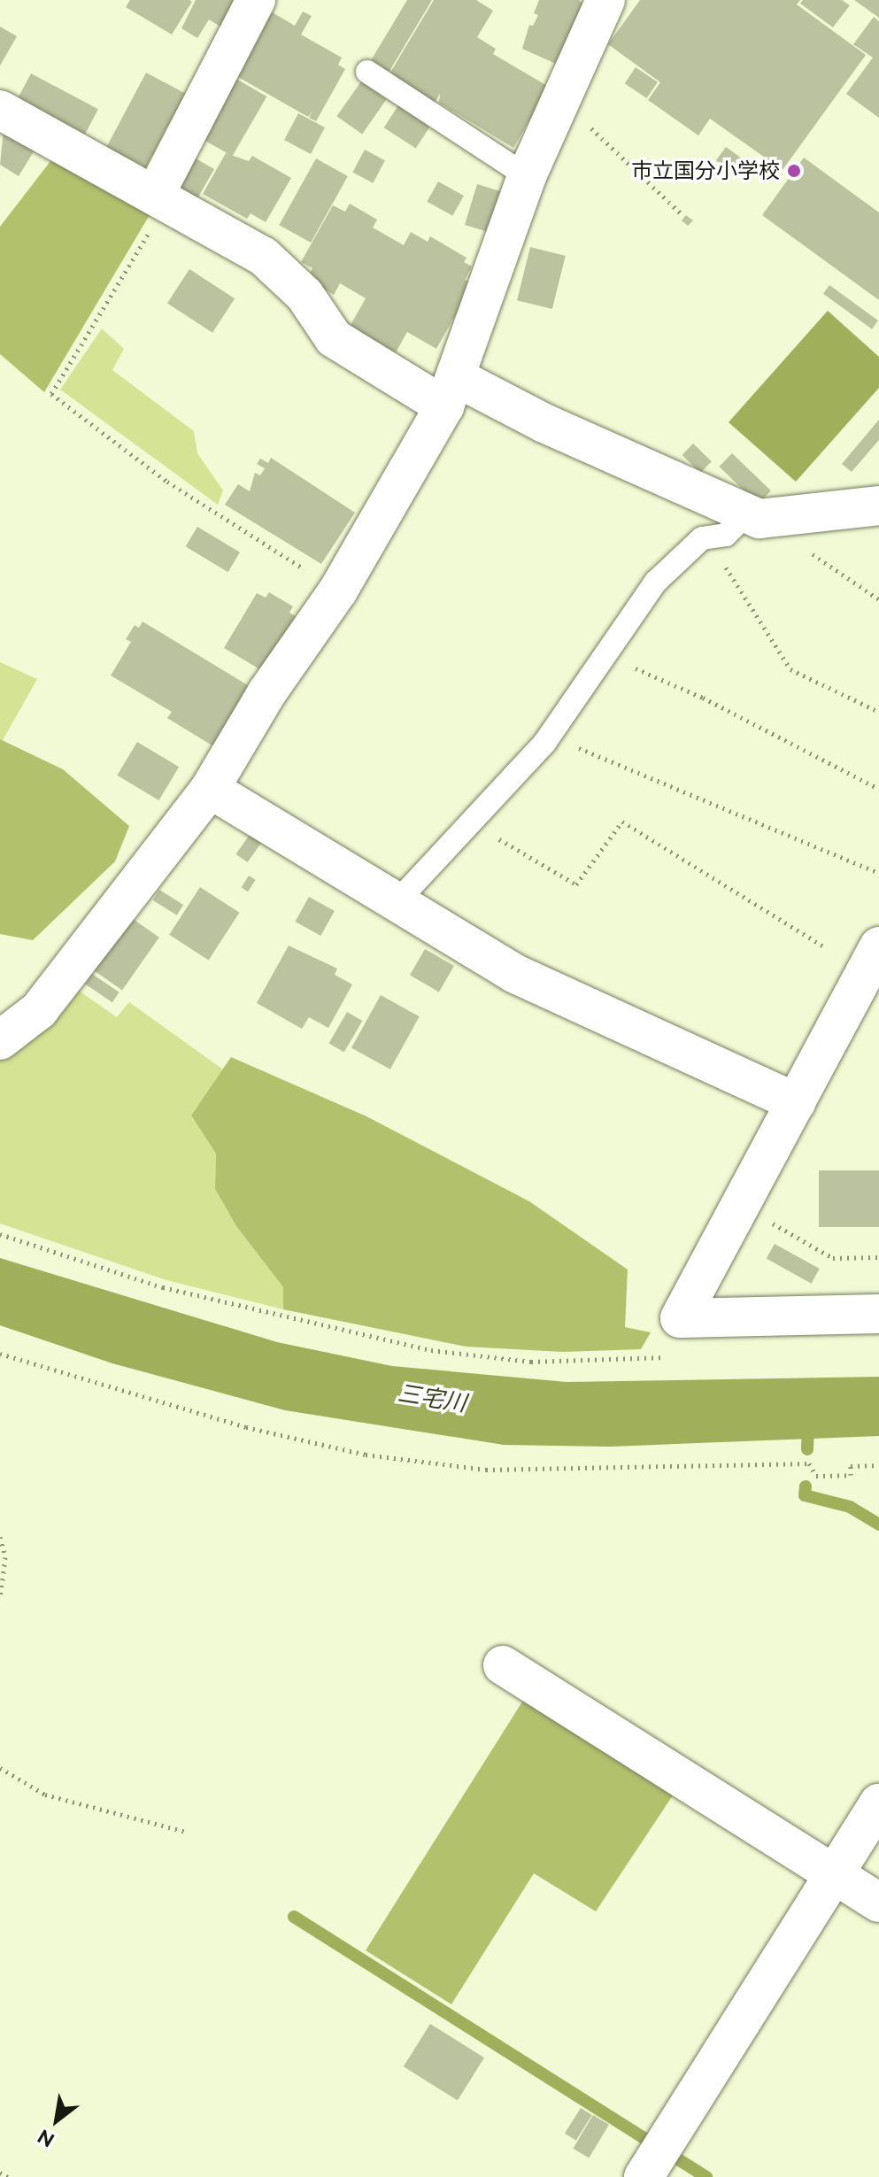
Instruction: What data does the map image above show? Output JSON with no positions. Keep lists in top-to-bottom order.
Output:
{
  "water": ["三宅川"],
  "places": ["市立国分小学校"],
  "north": "bottom left"
}
